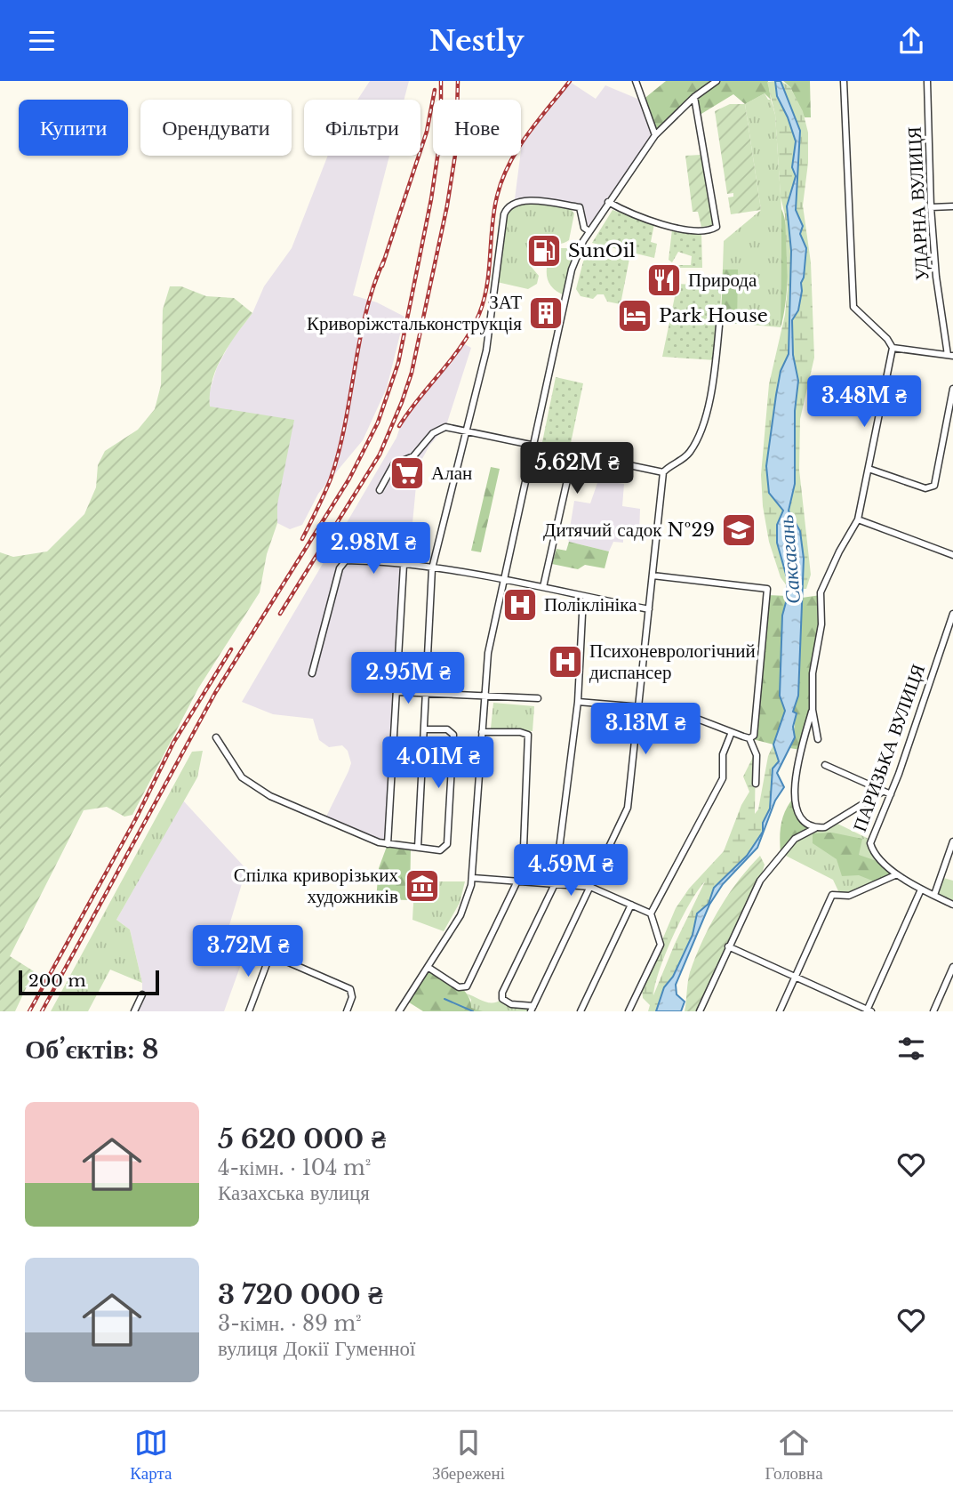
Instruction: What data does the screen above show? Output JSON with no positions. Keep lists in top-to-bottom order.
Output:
{
  "streets": {
    "street": ["УДАРНА ВУЛИЦЯ", "ПАРИЗЬКА ВУЛИЦЯ"]
  },
  "water": ["Саксагань"],
  "places": {
    "fuel station": ["SunOil"],
    "restaurant": ["Природа"],
    "building": ["ЗАТ Криворіжстальконструкція"],
    "hotel": ["Park House"],
    "supermarket": ["Алан"],
    "school or university": ["Дитячий садок №29"],
    "hospital": ["Поліклініка", "Психоневрологічний диспансер"],
    "museum": ["Спілка криворізьких художників"]
  },
  "scale_bar": "200 m",
  "page": {
    "header": "Nestly",
    "chip": [
      "Купити",
      "Орендувати",
      "Фільтри",
      "Нове"
    ],
    "price": [
      "3.48M ₴",
      "5.62M ₴",
      "2.98M ₴",
      "2.95M ₴",
      "3.13M ₴",
      "4.01M ₴",
      "4.59M ₴",
      "3.72M ₴"
    ],
    "scale": "200 m",
    "heading": "Об’єктів: 8",
    "list": [
      {
        "name": "5 620 000 ₴",
        "note": "4-кімн. · 104 m² · Казахська вулиця"
      },
      {
        "name": "3 720 000 ₴",
        "note": "3-кімн. · 89 m² · вулиця Докії Гуменної"
      }
    ],
    "tabs": ["Карта", "Збережені", "Головна"]
  }
}
